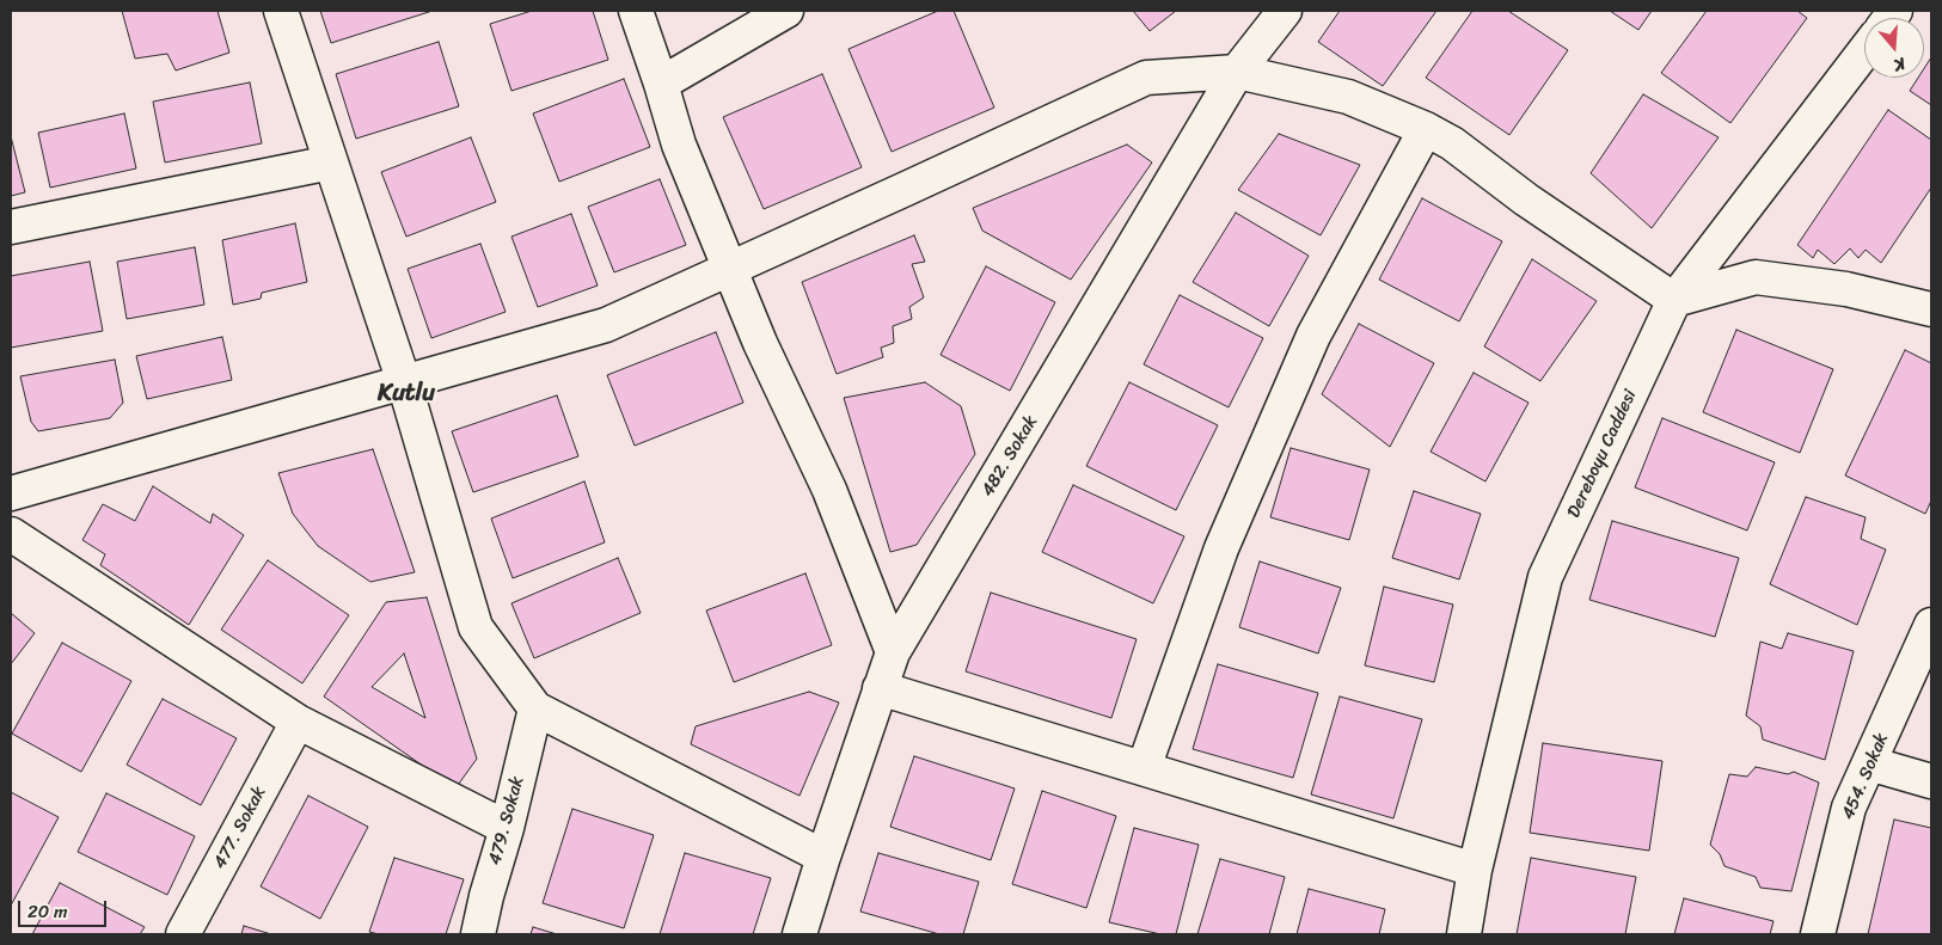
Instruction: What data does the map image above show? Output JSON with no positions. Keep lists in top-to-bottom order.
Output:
{
  "streets": {
    "street": [
      "Dereboyu Caddesi",
      "482. Sokak",
      "454. Sokak",
      "479. Sokak",
      "477. Sokak"
    ]
  },
  "districts": ["Kutlu"],
  "scale_bar": "20 m",
  "north": "bottom"
}
